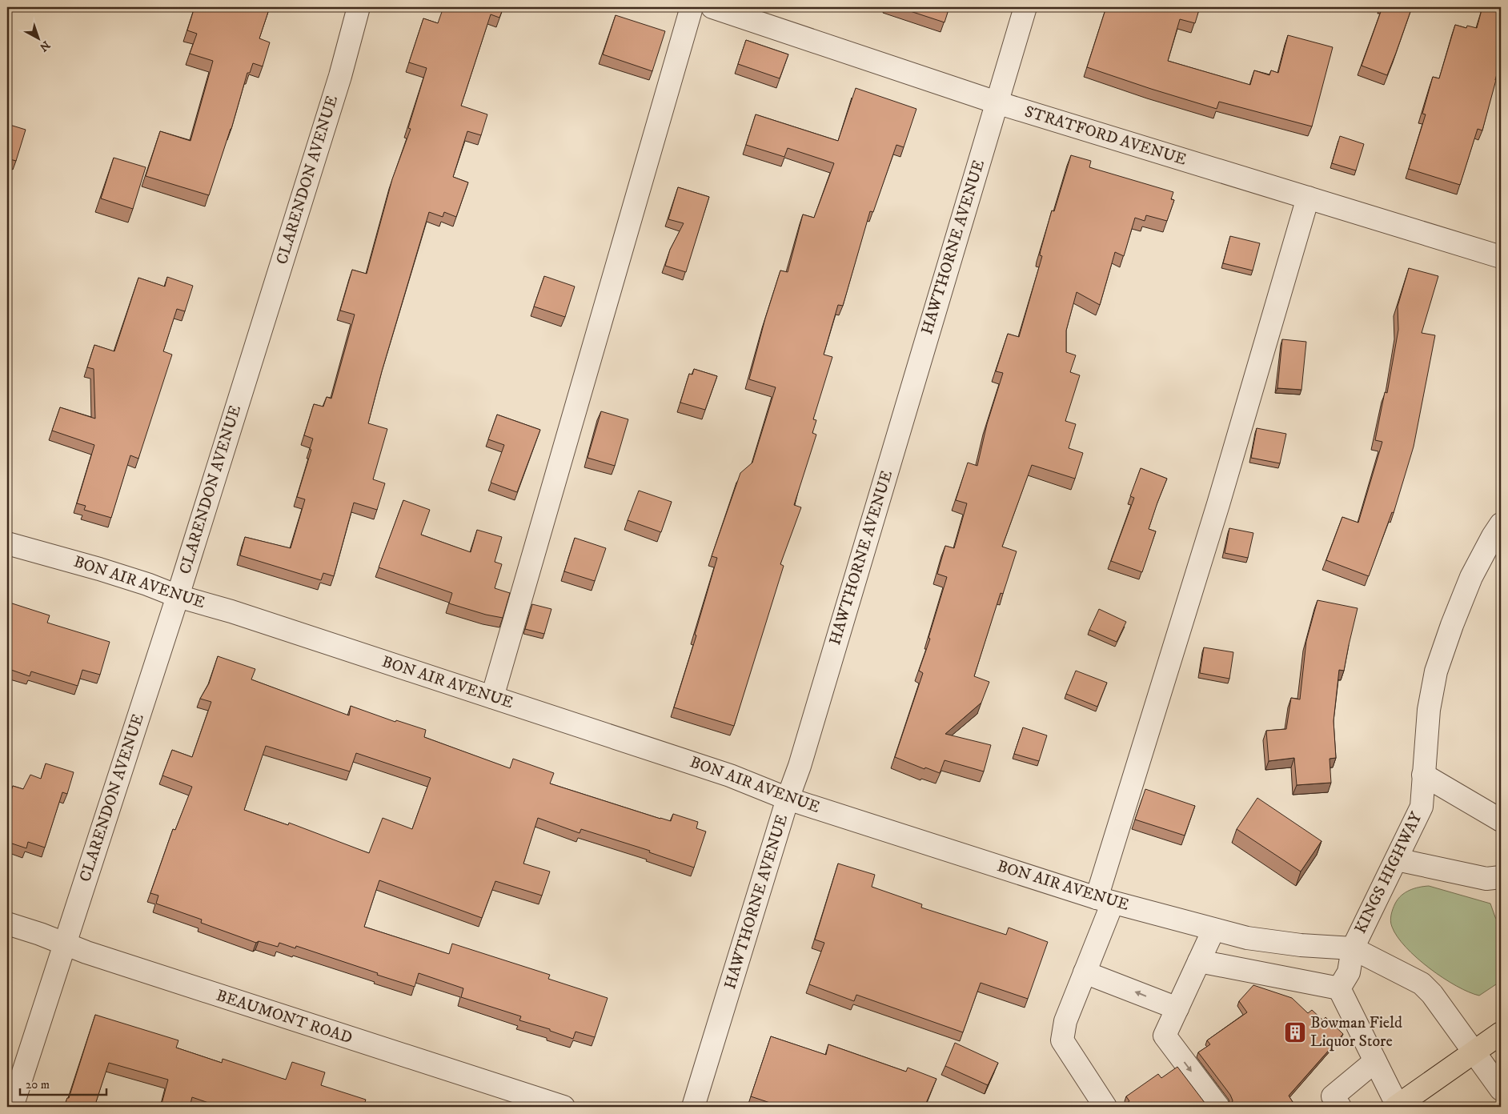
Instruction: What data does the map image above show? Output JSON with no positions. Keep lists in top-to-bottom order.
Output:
{
  "streets": {
    "street": [
      "STRATFORD AVENUE",
      "CLARENDON AVENUE",
      "HAWTHORNE AVENUE",
      "BON AIR AVENUE",
      "KINGS HIGHWAY",
      "BEAUMONT ROAD"
    ]
  },
  "crossings": [
    ["STRATFORD AVENUE", "HAWTHORNE AVENUE"],
    ["CLARENDON AVENUE", "BON AIR AVENUE"],
    ["CLARENDON AVENUE", "BEAUMONT ROAD"],
    ["HAWTHORNE AVENUE", "BON AIR AVENUE"],
    ["BON AIR AVENUE", "KINGS HIGHWAY"]
  ],
  "places": {
    "building": ["Bowman Field Liquor Store"]
  },
  "scale_bar": "20 m",
  "north": "bottom right"
}
